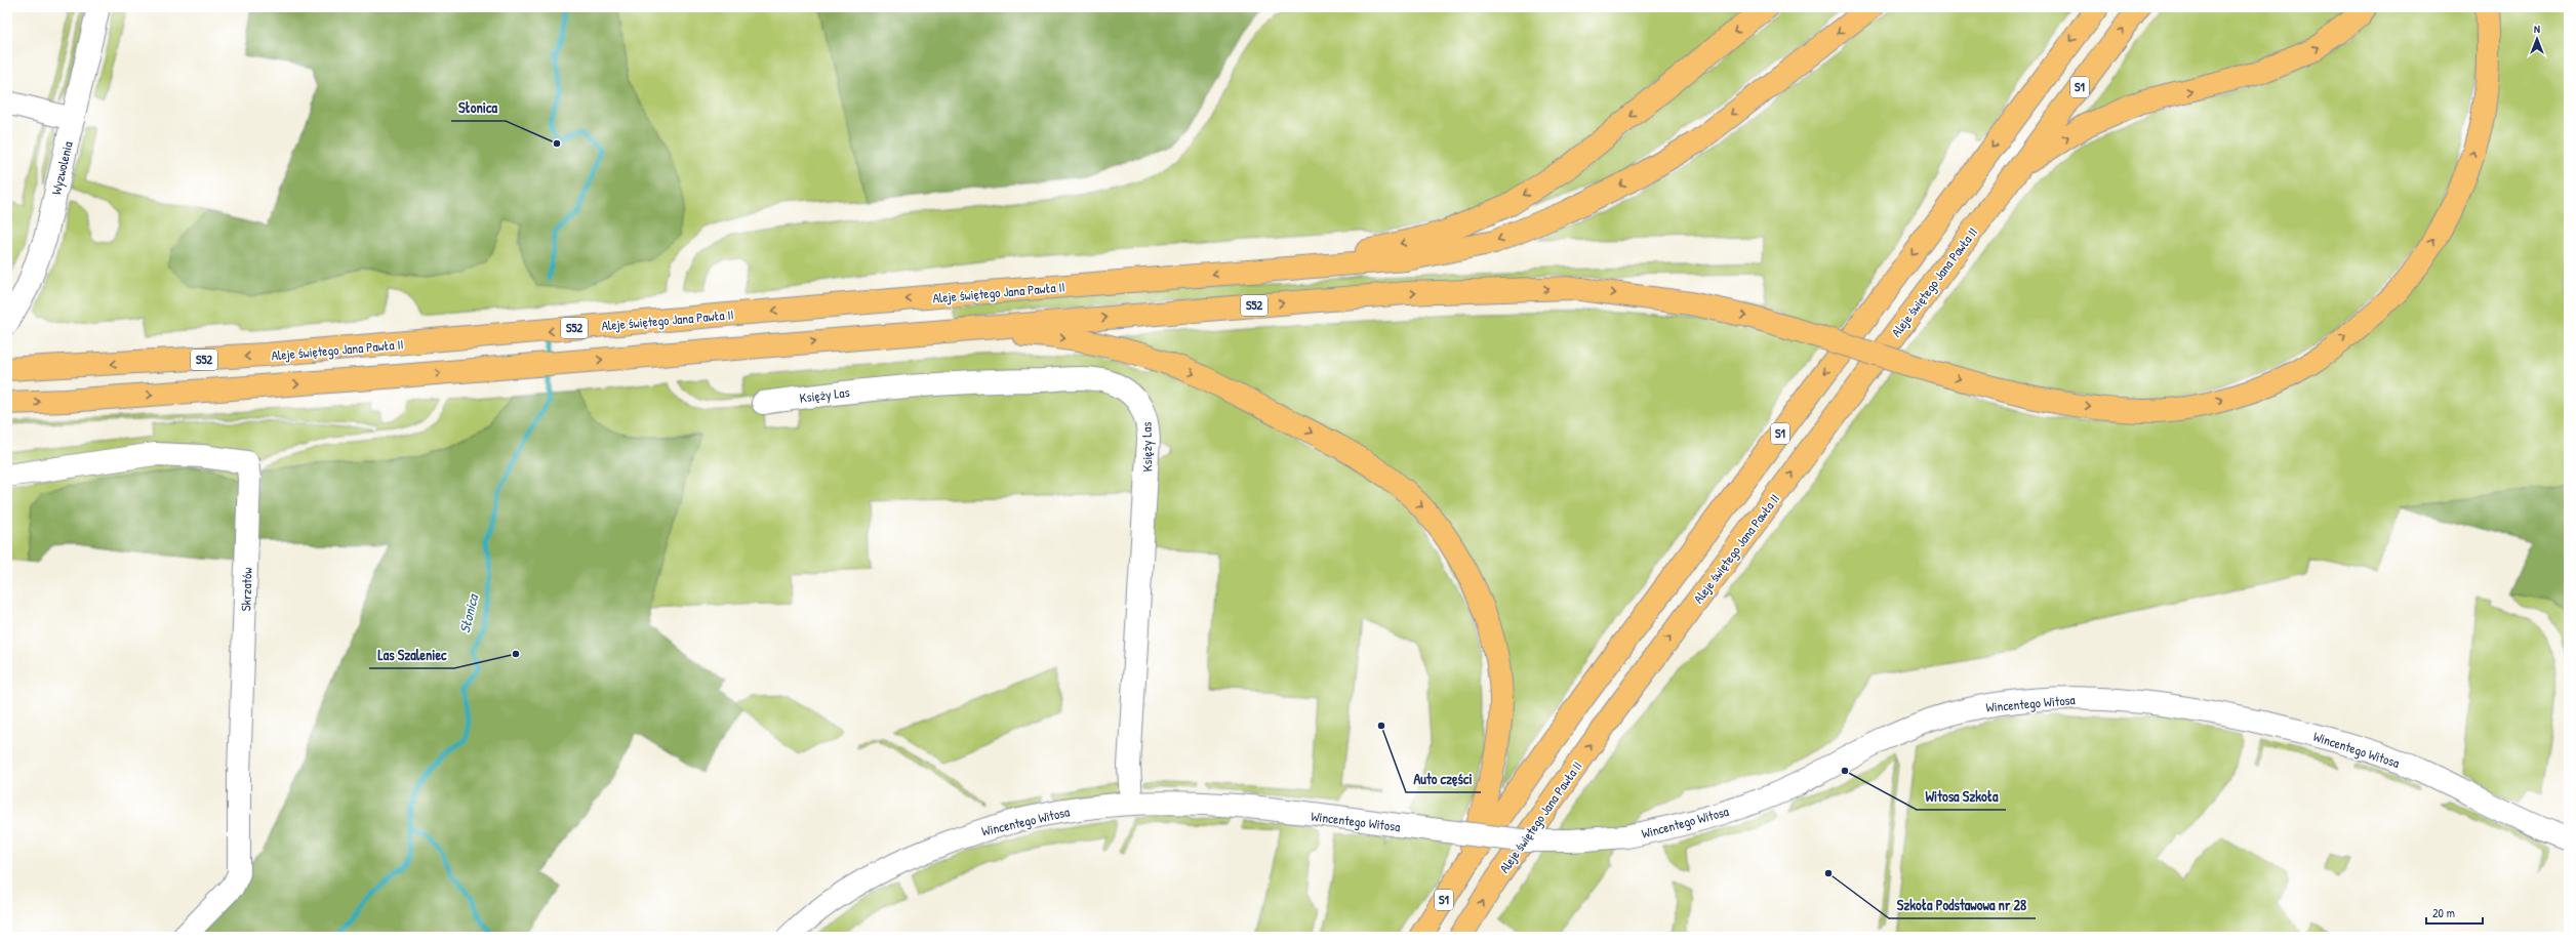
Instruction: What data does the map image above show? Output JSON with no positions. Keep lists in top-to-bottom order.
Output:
{
  "streets": {
    "highway": ["S1", "Aleje świętego Jana Pawła II", "S52"],
    "street": [
      "Wyzwolenia",
      "Księży Las",
      "Skrzatów",
      "Wincentego Witosa"
    ]
  },
  "crossings": [
    ["S1", "Aleje świętego Jana Pawła II"],
    ["Aleje świętego Jana Pawła II", "S52"],
    ["Księży Las", "Wincentego Witosa"]
  ],
  "water": ["Słonica"],
  "places": [
    "Słonica",
    "Las Szaleniec",
    "Auto części",
    "Witosa Szkoła",
    "Szkoła Podstawowa nr 28"
  ],
  "scale_bar": "20 m",
  "north": "top"
}
